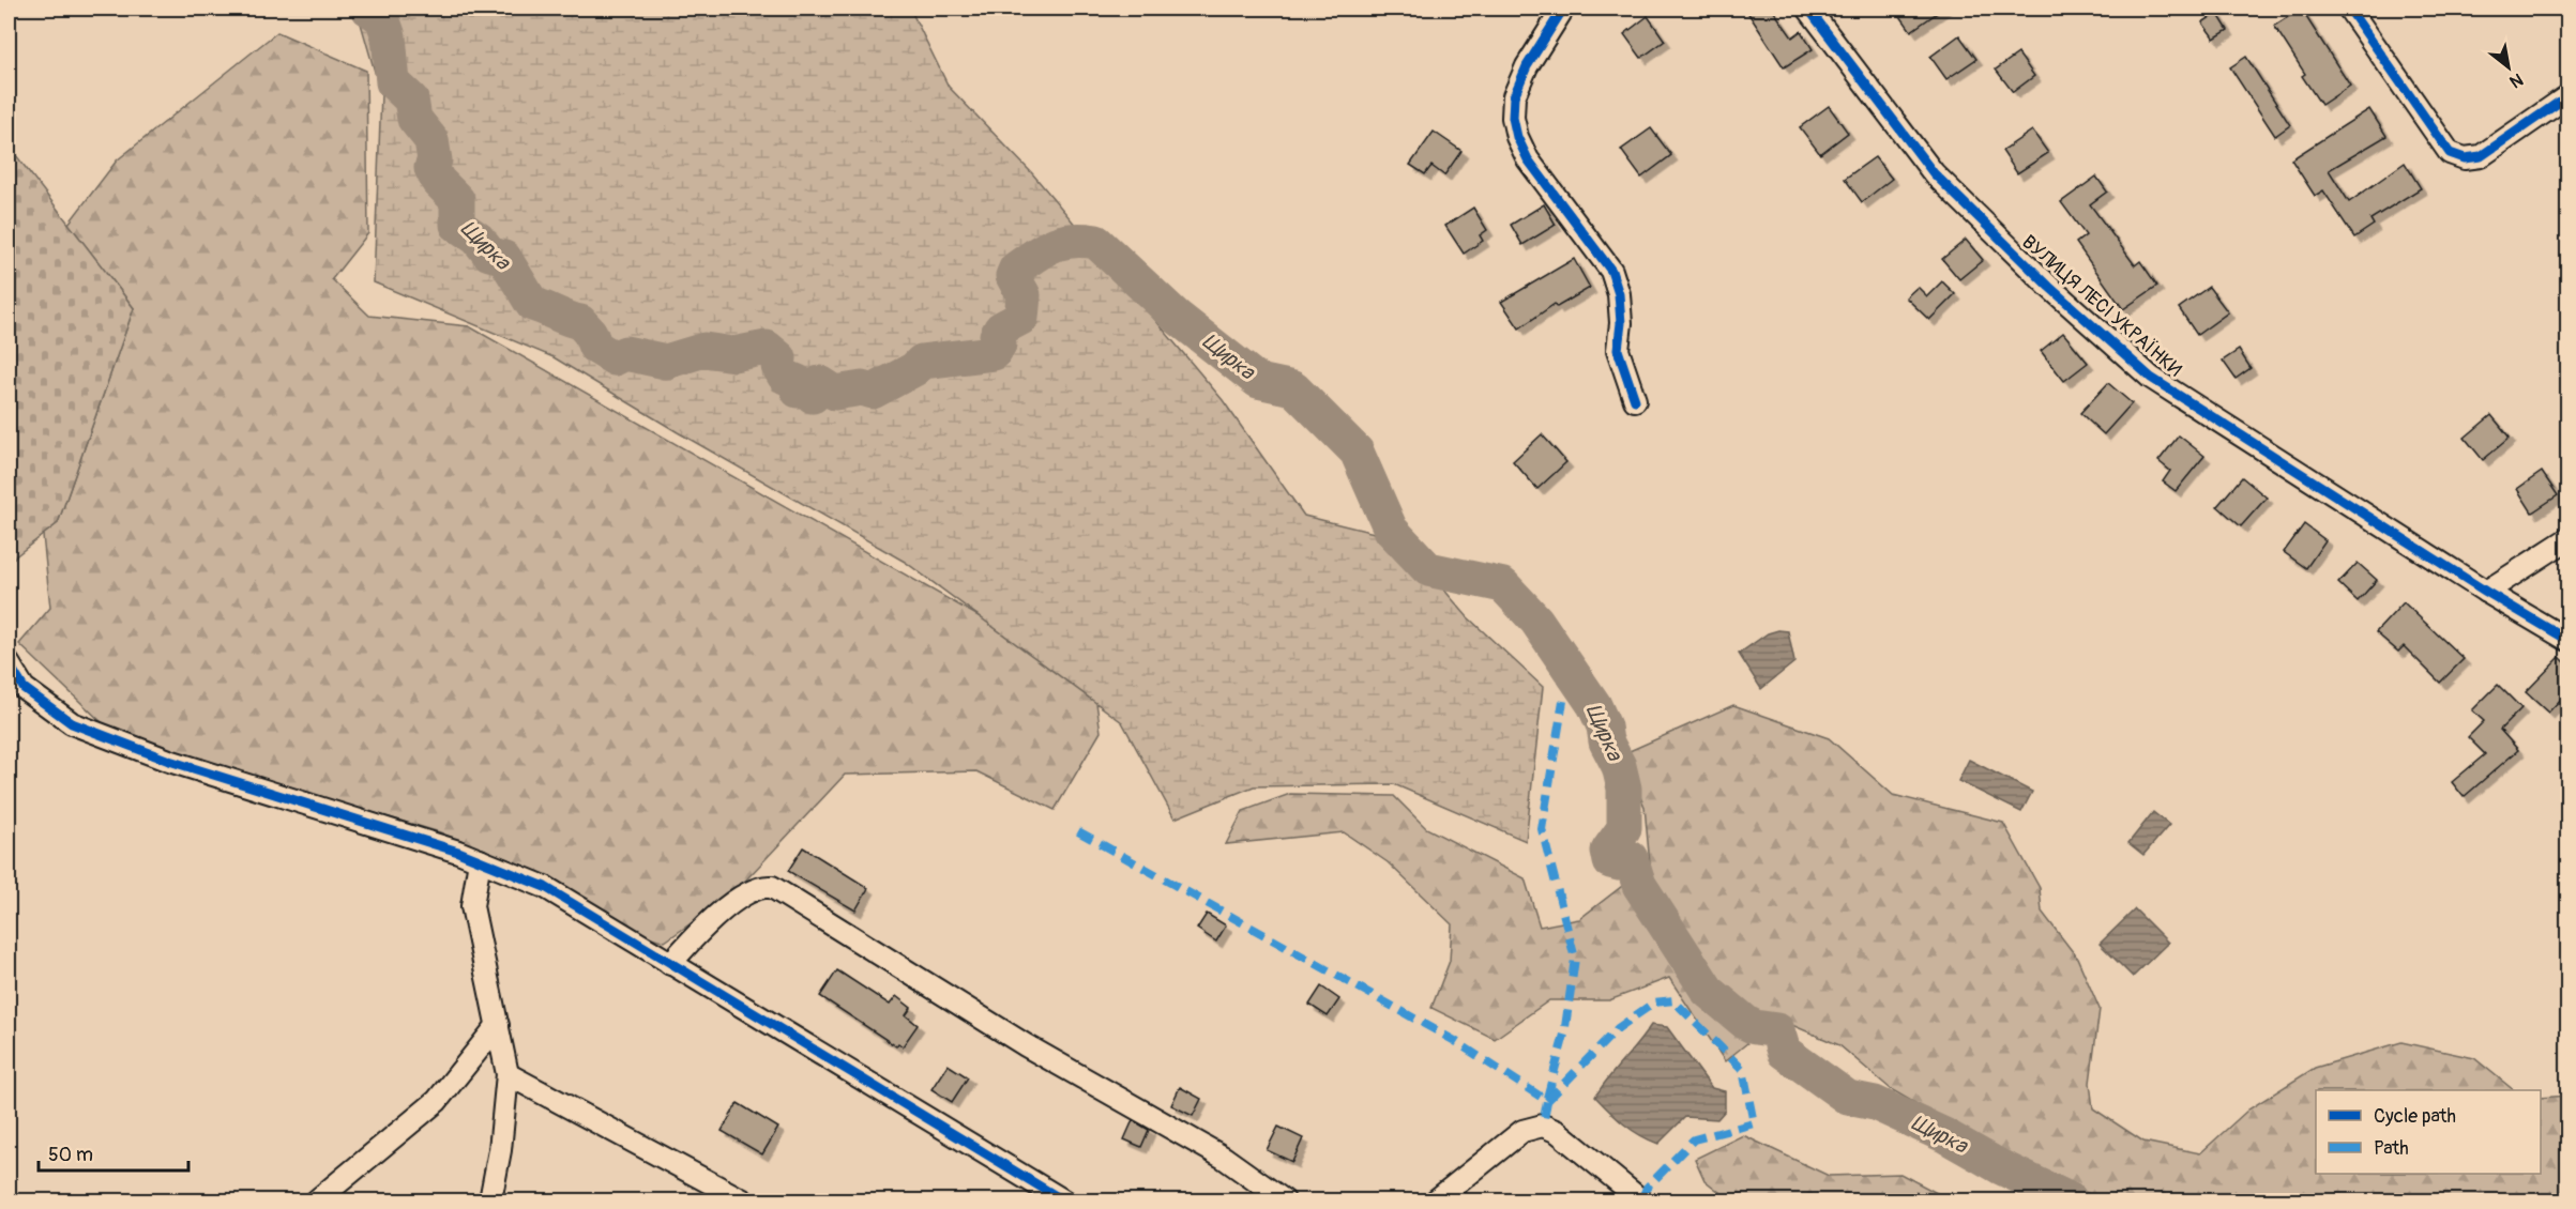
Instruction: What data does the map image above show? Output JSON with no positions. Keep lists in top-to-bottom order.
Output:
{
  "streets": {
    "street": ["ВУЛИЦЯ ЛЕСІ УКРАЇНКИ"]
  },
  "water": ["Щирка"],
  "legend": ["Cycle path", "Path"],
  "scale_bar": "50 m",
  "north": "bottom right"
}
